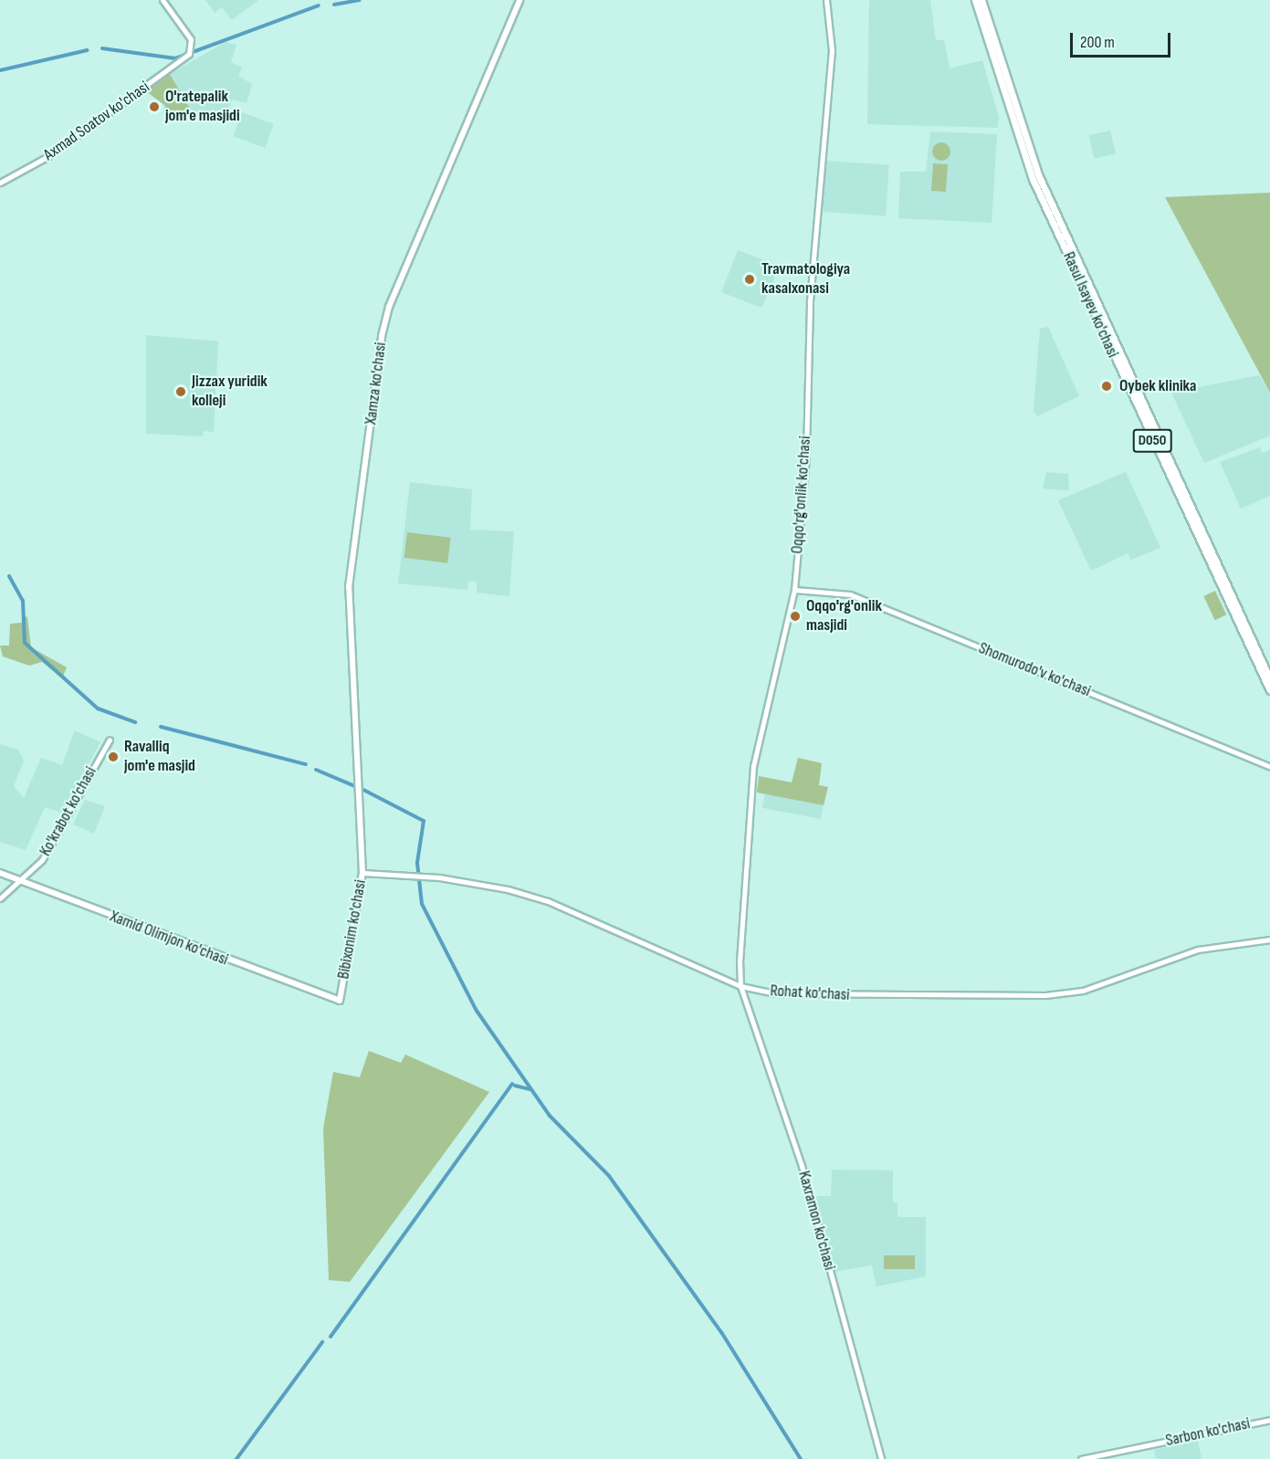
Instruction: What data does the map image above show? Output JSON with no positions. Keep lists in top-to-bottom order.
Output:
{
  "streets": {
    "main road": [
      "Rasul Isayev ko'chasi",
      "Xamza ko'chasi",
      "D050",
      "Bibixonim ko'chasi",
      "Xamid Olimjon ko'chasi"
    ],
    "street": [
      "Axmad Soatov ko'chasi",
      "Oqqo'rg'onlik ko'chasi",
      "Shomurodo'v ko'chasi",
      "Ko'krabot ko'chasi",
      "Rohat ko'chasi",
      "Kaxramon ko'chasi",
      "Sarbon ko'chasi"
    ]
  },
  "crossings": [
    ["Xamza ko'chasi", "Bibixonim ko'chasi"],
    ["Oqqo'rg'onlik ko'chasi", "Shomurodo'v ko'chasi"],
    ["Oqqo'rg'onlik ko'chasi", "Rohat ko'chasi"],
    ["Oqqo'rg'onlik ko'chasi", "Kaxramon ko'chasi"],
    ["Ko'krabot ko'chasi", "Xamid Olimjon ko'chasi"],
    ["Bibixonim ko'chasi", "Xamid Olimjon ko'chasi"],
    ["Bibixonim ko'chasi", "Rohat ko'chasi"],
    ["Rohat ko'chasi", "Kaxramon ko'chasi"]
  ],
  "places": [
    "O'ratepalik jom'e masjidi",
    "Travmatologiya kasalxonasi",
    "Oybek klinika",
    "Jizzax yuridik kolleji",
    "Oqqo'rg'onlik masjidi",
    "Ravalliq jom'e masjid"
  ],
  "scale_bar": "200 m"
}
